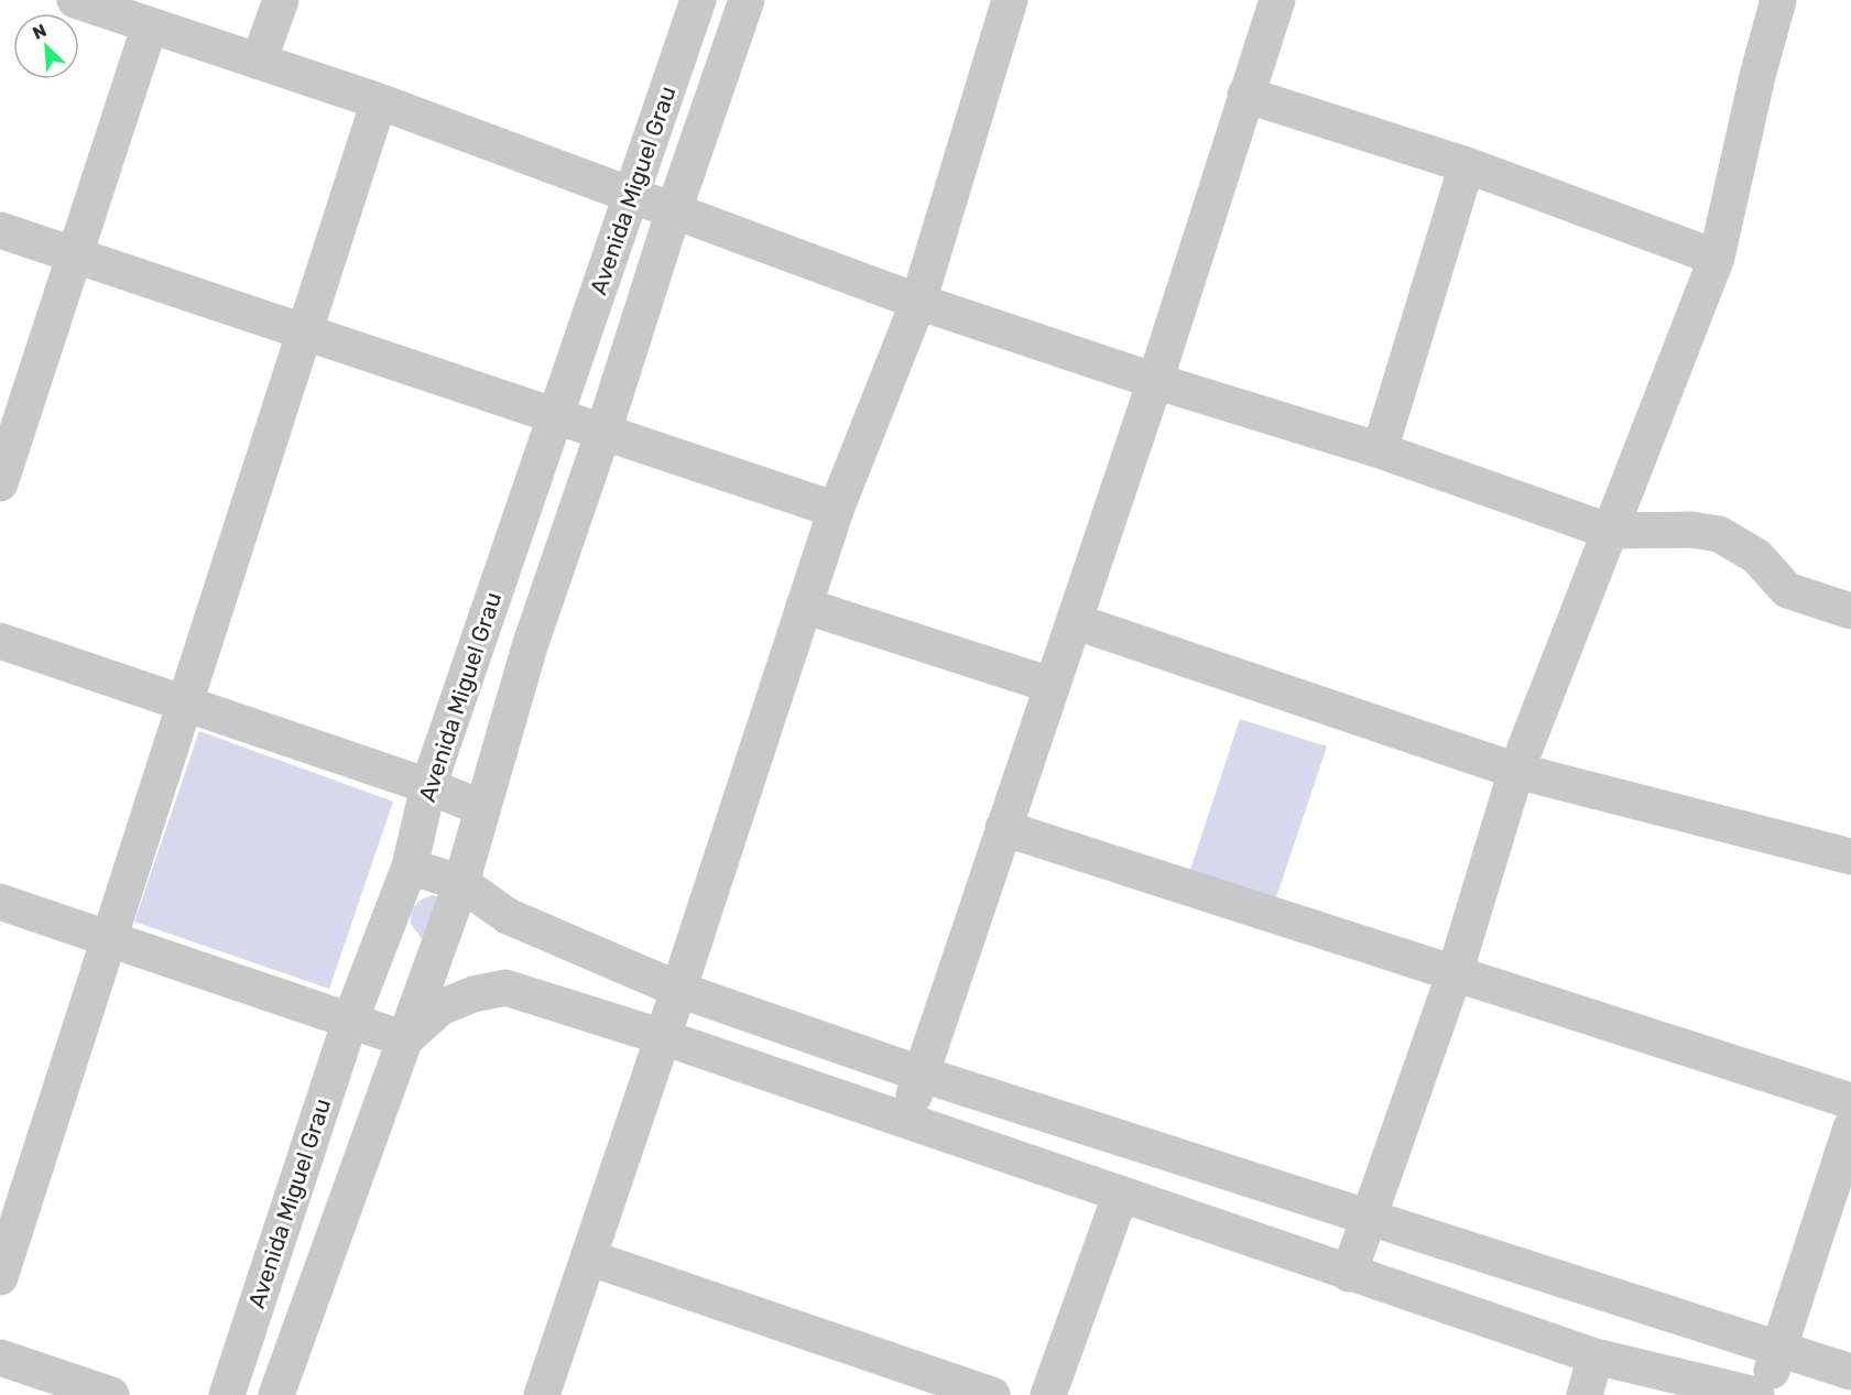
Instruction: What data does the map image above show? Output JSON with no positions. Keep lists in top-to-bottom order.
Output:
{
  "streets": {
    "street": ["Avenida Miguel Grau"]
  },
  "north": "top left"
}
